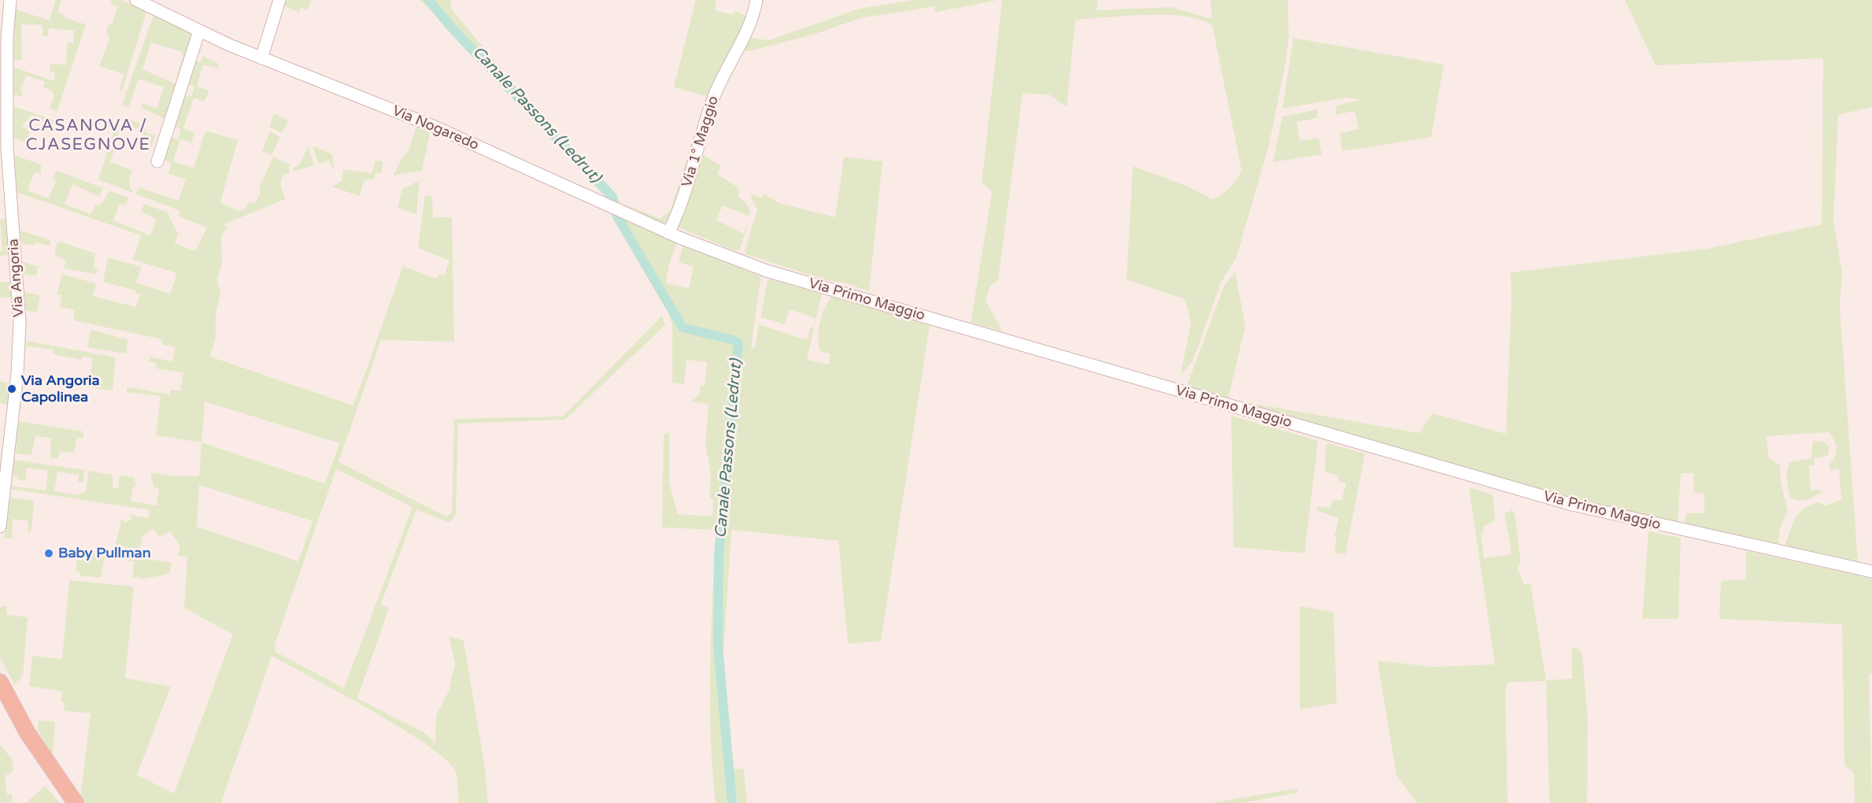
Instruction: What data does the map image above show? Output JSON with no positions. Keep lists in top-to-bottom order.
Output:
{
  "streets": {
    "street": [
      "Via Nogaredo",
      "Via 1° Maggio",
      "Via Angoria",
      "Via Primo Maggio"
    ]
  },
  "crossings": [
    ["Via Nogaredo", "Via Primo Maggio"],
    ["Via 1° Maggio", "Via Primo Maggio"]
  ],
  "districts": ["CASANOVA / CJASEGNOVE"],
  "water": ["Canale Passons (Ledrut)"],
  "places": ["Via Angoria Capolinea", "Baby Pullman"]
}
